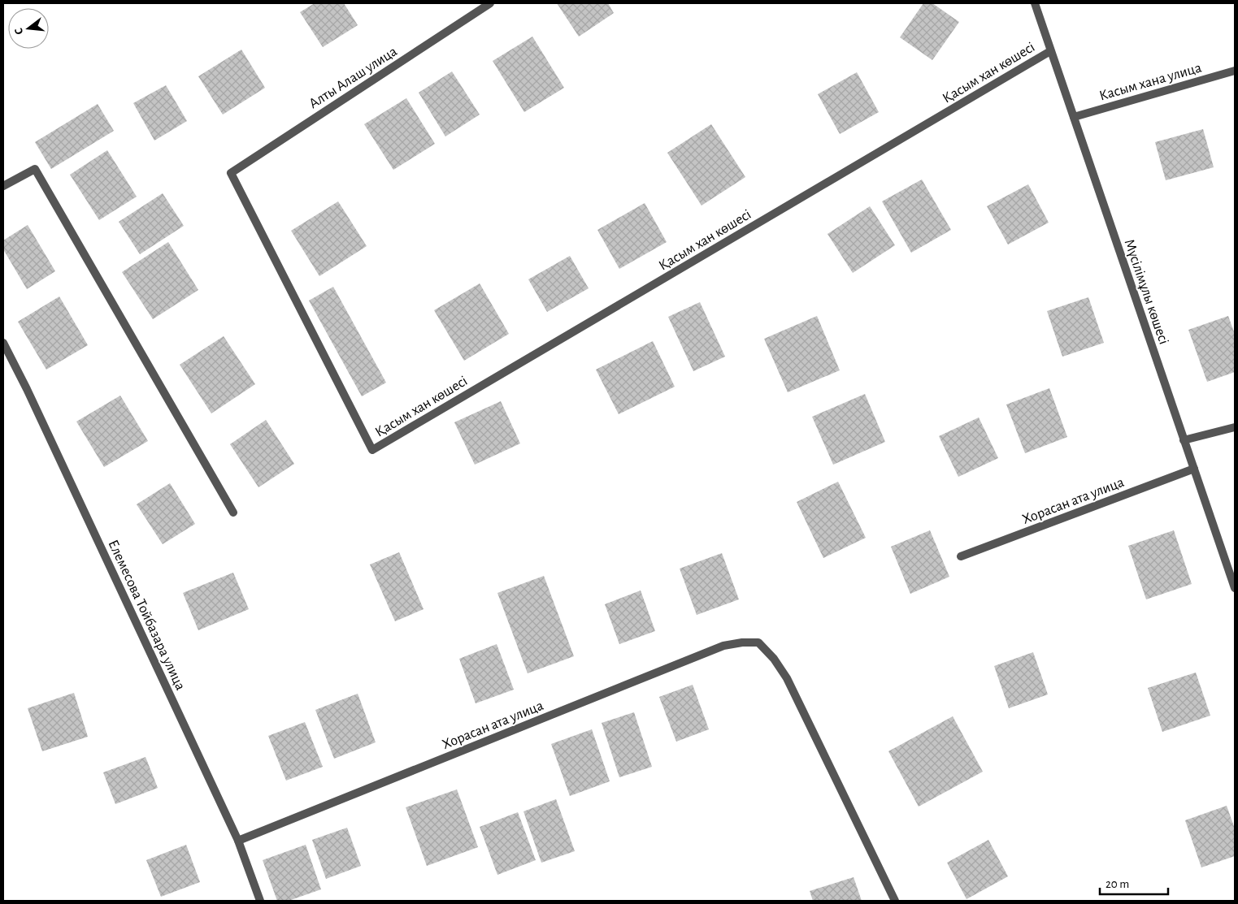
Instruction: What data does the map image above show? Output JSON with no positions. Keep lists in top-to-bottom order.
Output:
{
  "streets": {
    "street": [
      "Қасым хан көшесі",
      "Алты Алаш улица",
      "Касым хана улица",
      "Мүсілімұлы көшесі",
      "Хорасан ата улица",
      "Елемесова Тойбазара улица"
    ]
  },
  "crossings": [
    ["Қасым хан көшесі", "Алты Алаш улица"],
    ["Қасым хан көшесі", "Мүсілімұлы көшесі"],
    ["Касым хана улица", "Мүсілімұлы көшесі"],
    ["Мүсілімұлы көшесі", "Хорасан ата улица"],
    ["Хорасан ата улица", "Елемесова Тойбазара улица"]
  ],
  "scale_bar": "20 m",
  "north": "left"
}
